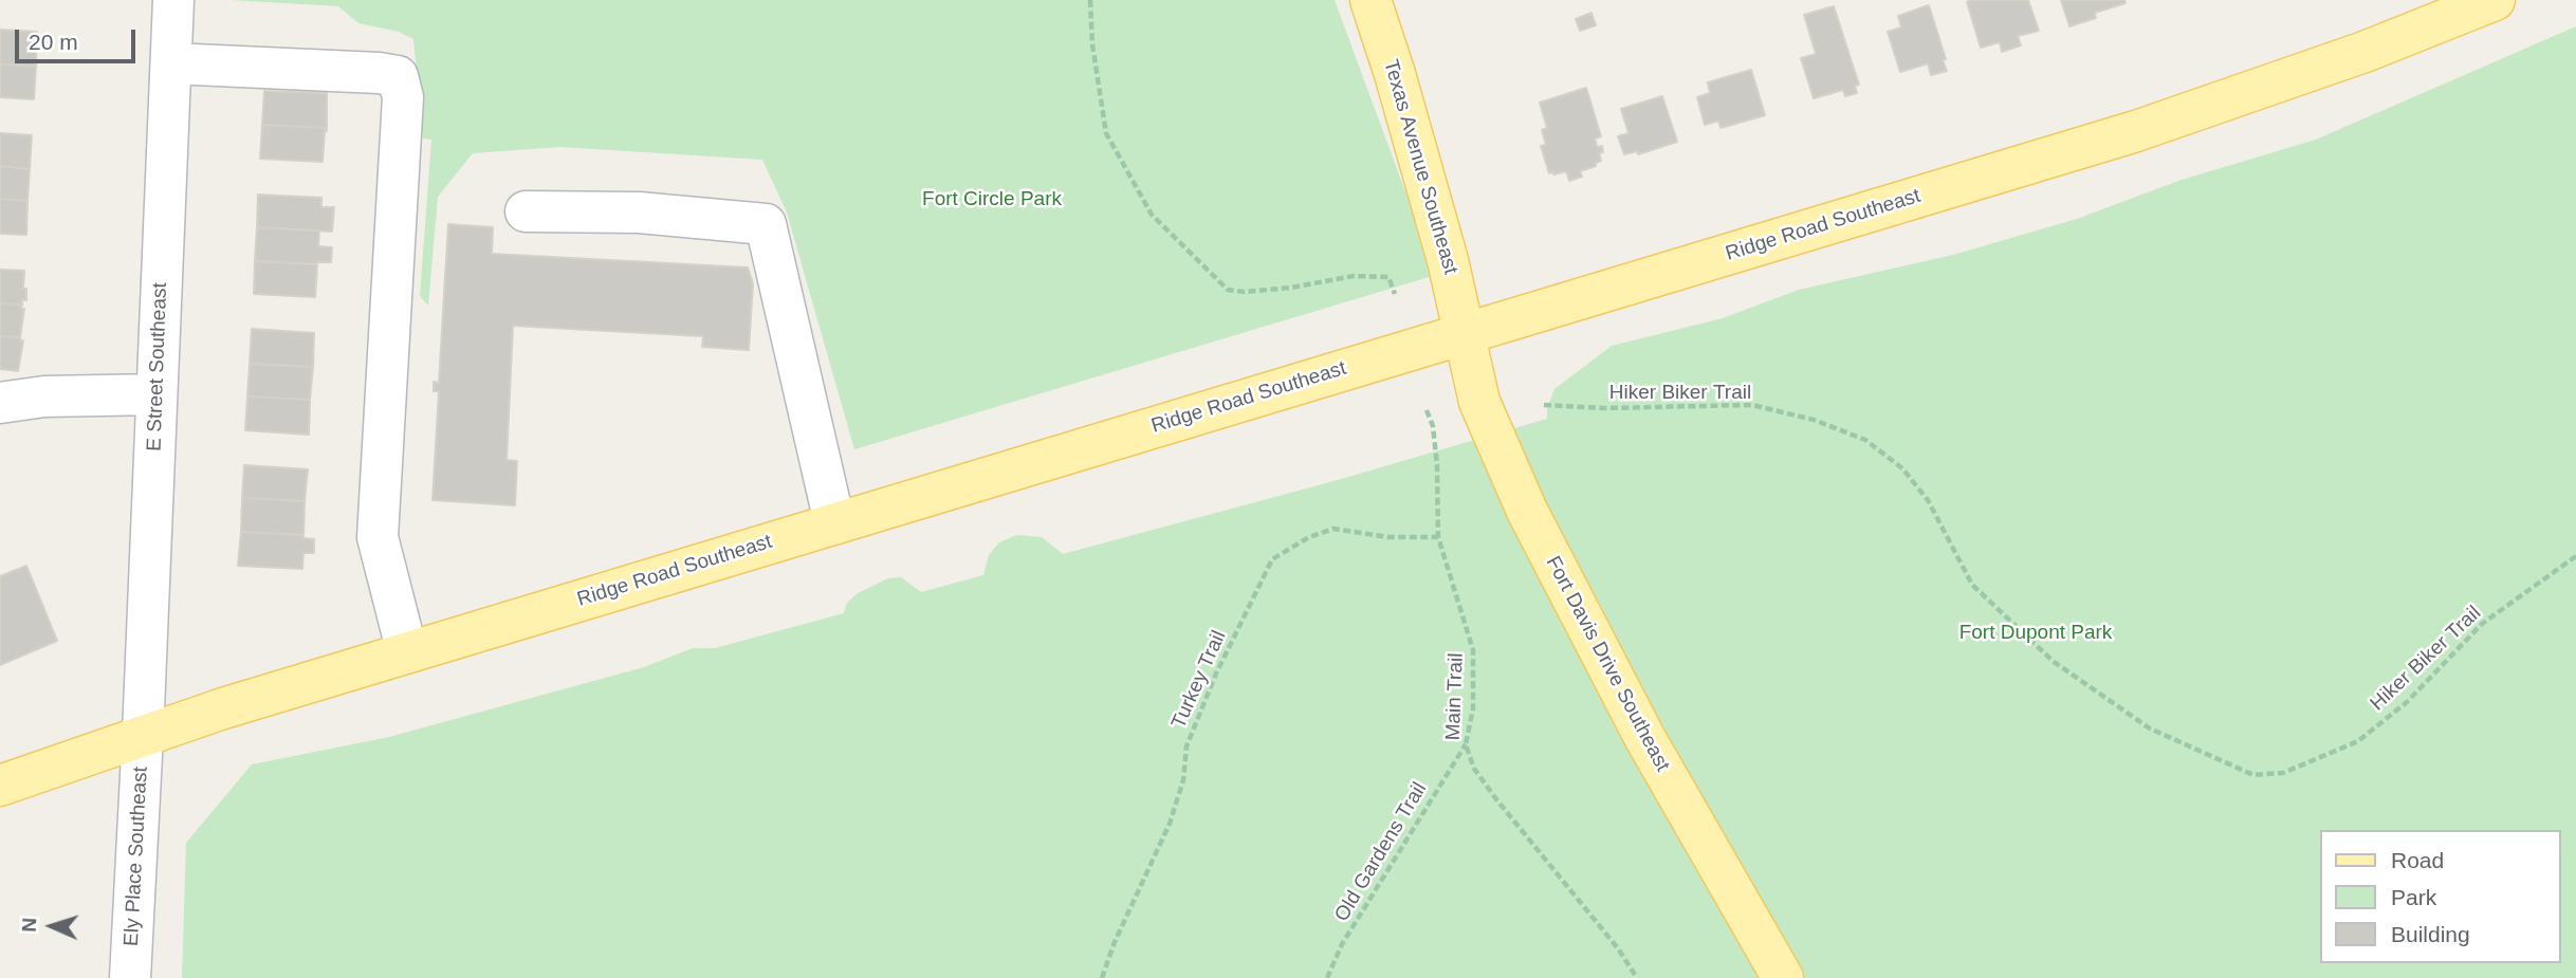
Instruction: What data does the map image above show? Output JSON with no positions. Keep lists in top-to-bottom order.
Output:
{
  "streets": {
    "main road": ["Texas Avenue Southeast", "Ridge Road Southeast", "Fort Davis Drive Southeast"],
    "street": ["E Street Southeast", "Ely Place Southeast"],
    "path": [
      "Hiker Biker Trail",
      "Turkey Trail",
      "Main Trail",
      "Old Gardens Trail"
    ]
  },
  "crossings": [
    ["Texas Avenue Southeast", "Ridge Road Southeast"],
    ["Texas Avenue Southeast", "Fort Davis Drive Southeast"],
    ["Ridge Road Southeast", "E Street Southeast"],
    ["Ridge Road Southeast", "Fort Davis Drive Southeast"],
    ["Ridge Road Southeast", "Ely Place Southeast"],
    ["E Street Southeast", "Ely Place Southeast"],
    ["Turkey Trail", "Main Trail"],
    ["Main Trail", "Old Gardens Trail"]
  ],
  "parks": ["Fort Circle Park", "Fort Dupont Park"],
  "legend": ["Road", "Park", "Building"],
  "scale_bar": "20 m",
  "north": "left"
}
